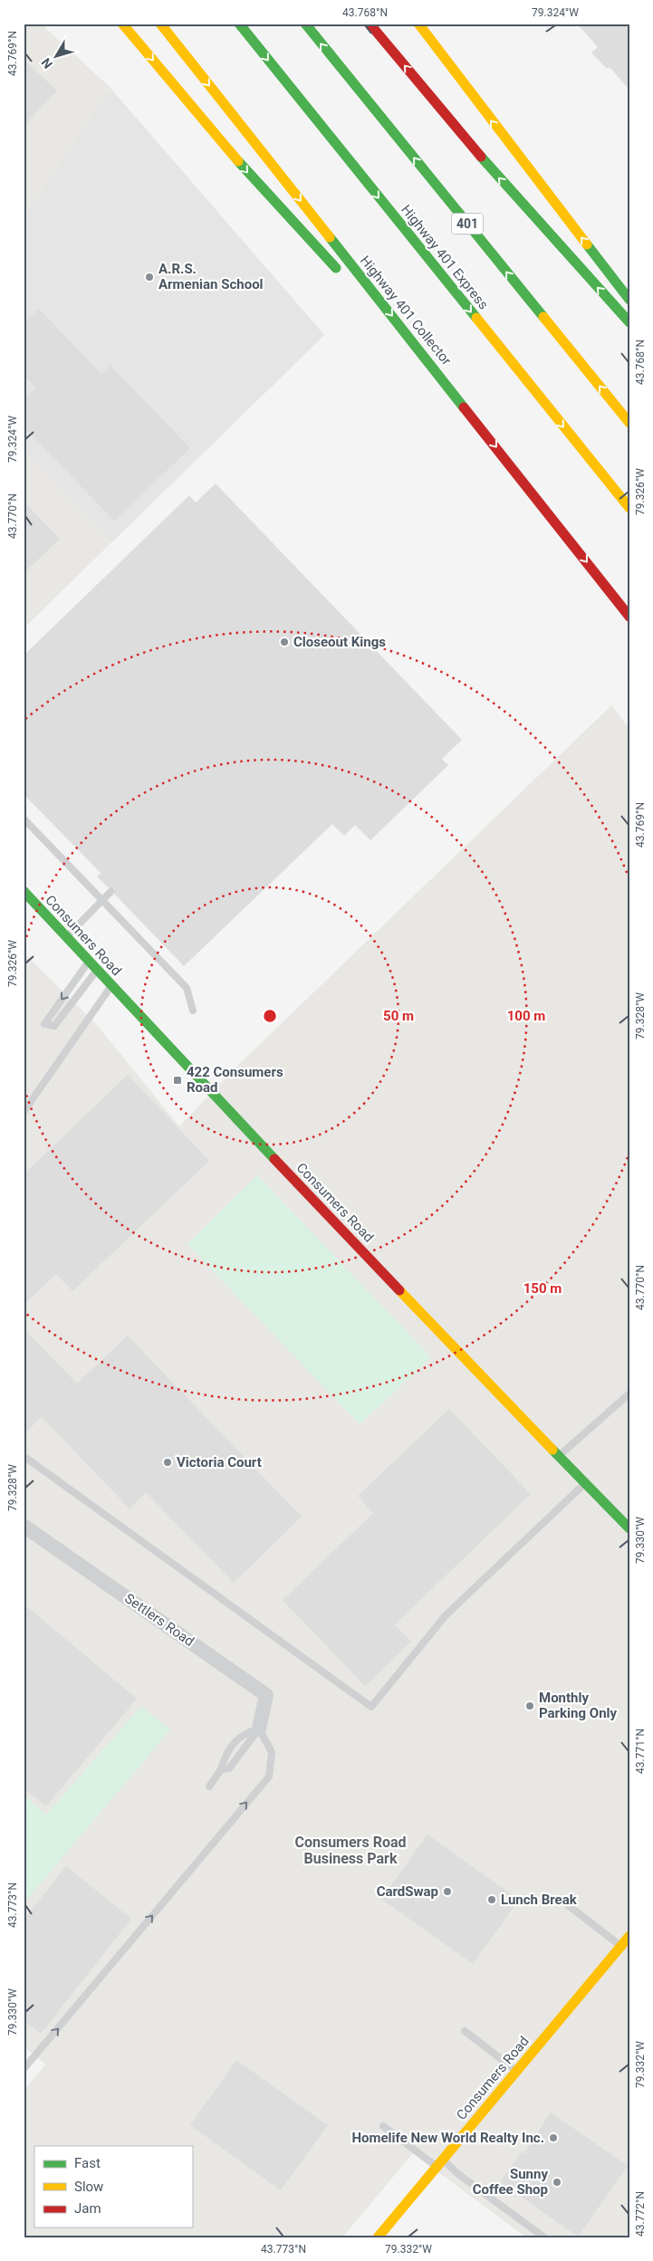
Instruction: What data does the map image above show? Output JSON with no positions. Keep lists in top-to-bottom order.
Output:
{
  "streets": {
    "main road": [
      "401",
      "Highway 401 Express",
      "Highway 401 Collector",
      "Consumers Road"
    ],
    "street": ["Settlers Road"]
  },
  "districts": ["Consumers Road Business Park"],
  "places": {
    "other": [
      "A.R.S. Armenian School",
      "Closeout Kings",
      "Victoria Court",
      "Monthly Parking Only",
      "CardSwap",
      "Lunch Break",
      "Homelife New World Realty Inc.",
      "Sunny Coffee Shop"
    ],
    "transit": ["422 Consumers Road"]
  },
  "legend": ["Fast", "Slow", "Jam"],
  "north": "bottom left",
  "coordinates": [
    "43.768°N",
    "79.324°W",
    "43.769°N",
    "79.326°W",
    "43.770°N",
    "79.328°W",
    "79.330°W",
    "43.771°N",
    "43.773°N",
    "79.332°W",
    "43.772°N"
  ],
  "rings": ["50 m", "100 m", "150 m"]
}
